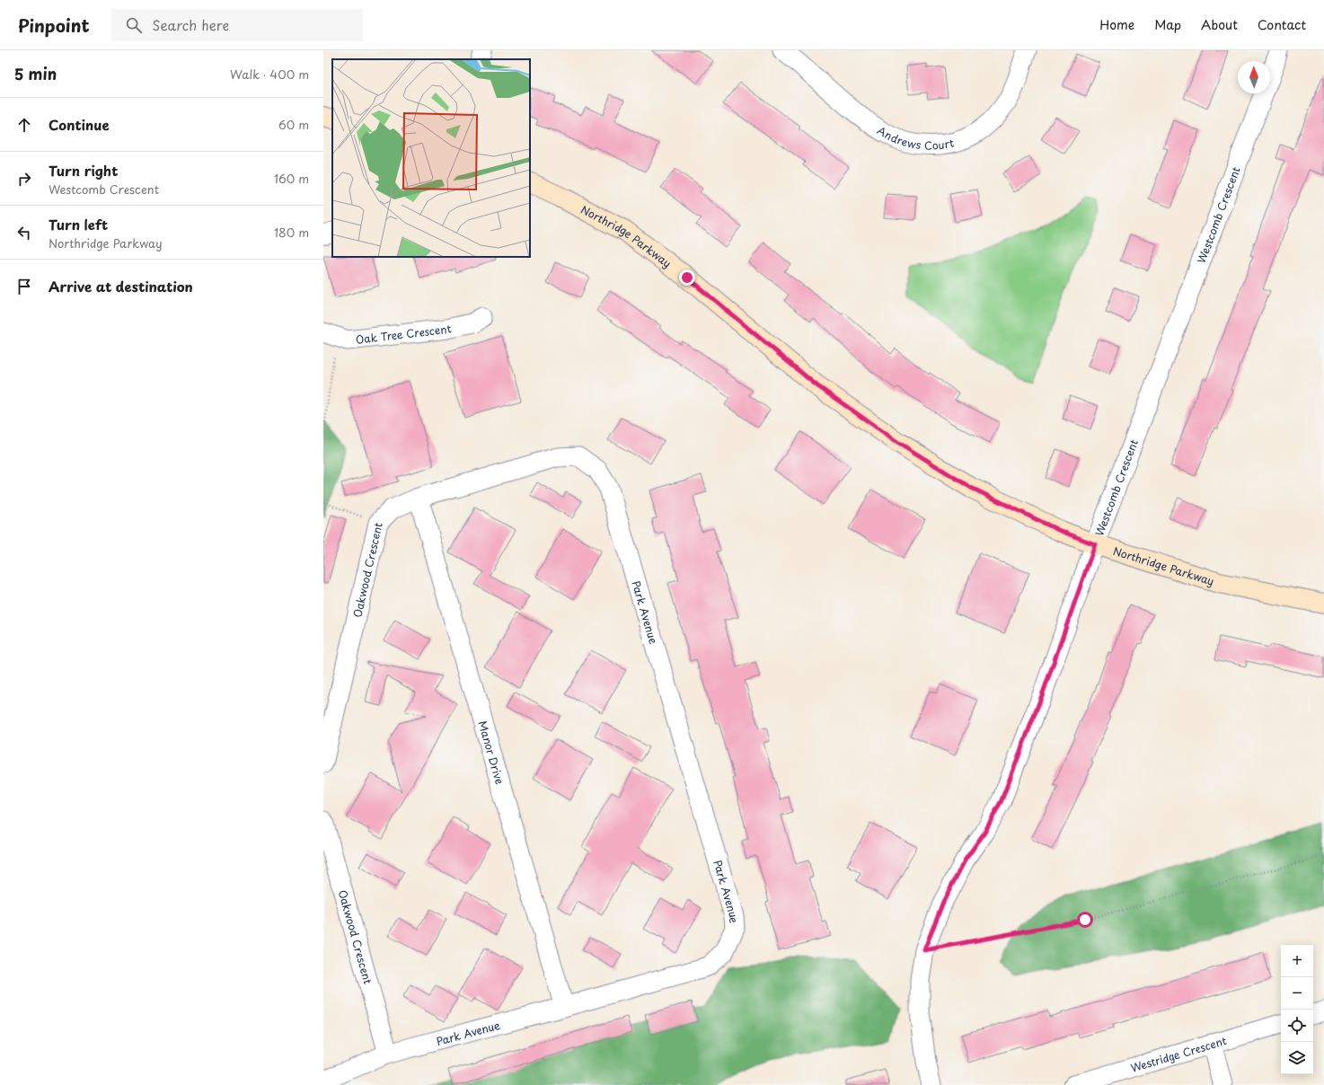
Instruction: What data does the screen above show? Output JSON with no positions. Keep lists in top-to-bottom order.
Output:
{
  "streets": {
    "street": [
      "Andrews Court",
      "Westcomb Crescent",
      "Northridge Parkway",
      "Oak Tree Crescent",
      "Oakwood Crescent",
      "Park Avenue",
      "Manor Drive",
      "Westridge Crescent"
    ]
  },
  "crossings": [
    ["Westcomb Crescent", "Northridge Parkway"],
    ["Oakwood Crescent", "Park Avenue"],
    ["Oakwood Crescent", "Manor Drive"],
    ["Park Avenue", "Manor Drive"]
  ],
  "north": "top",
  "page": {
    "header": "Pinpoint",
    "search": "Search here",
    "nav": [
      "Home",
      "Map",
      "About",
      "Contact"
    ],
    "heading": ["5 min", "Walk · 400 m"],
    "list": [
      ["Continue", "60 m"],
      ["Turn right", "Westcomb Crescent", "160 m"],
      ["Turn left", "Northridge Parkway", "180 m"],
      "Arrive at destination"
    ],
    "map_buttons": ["+", "−"]
  }
}
